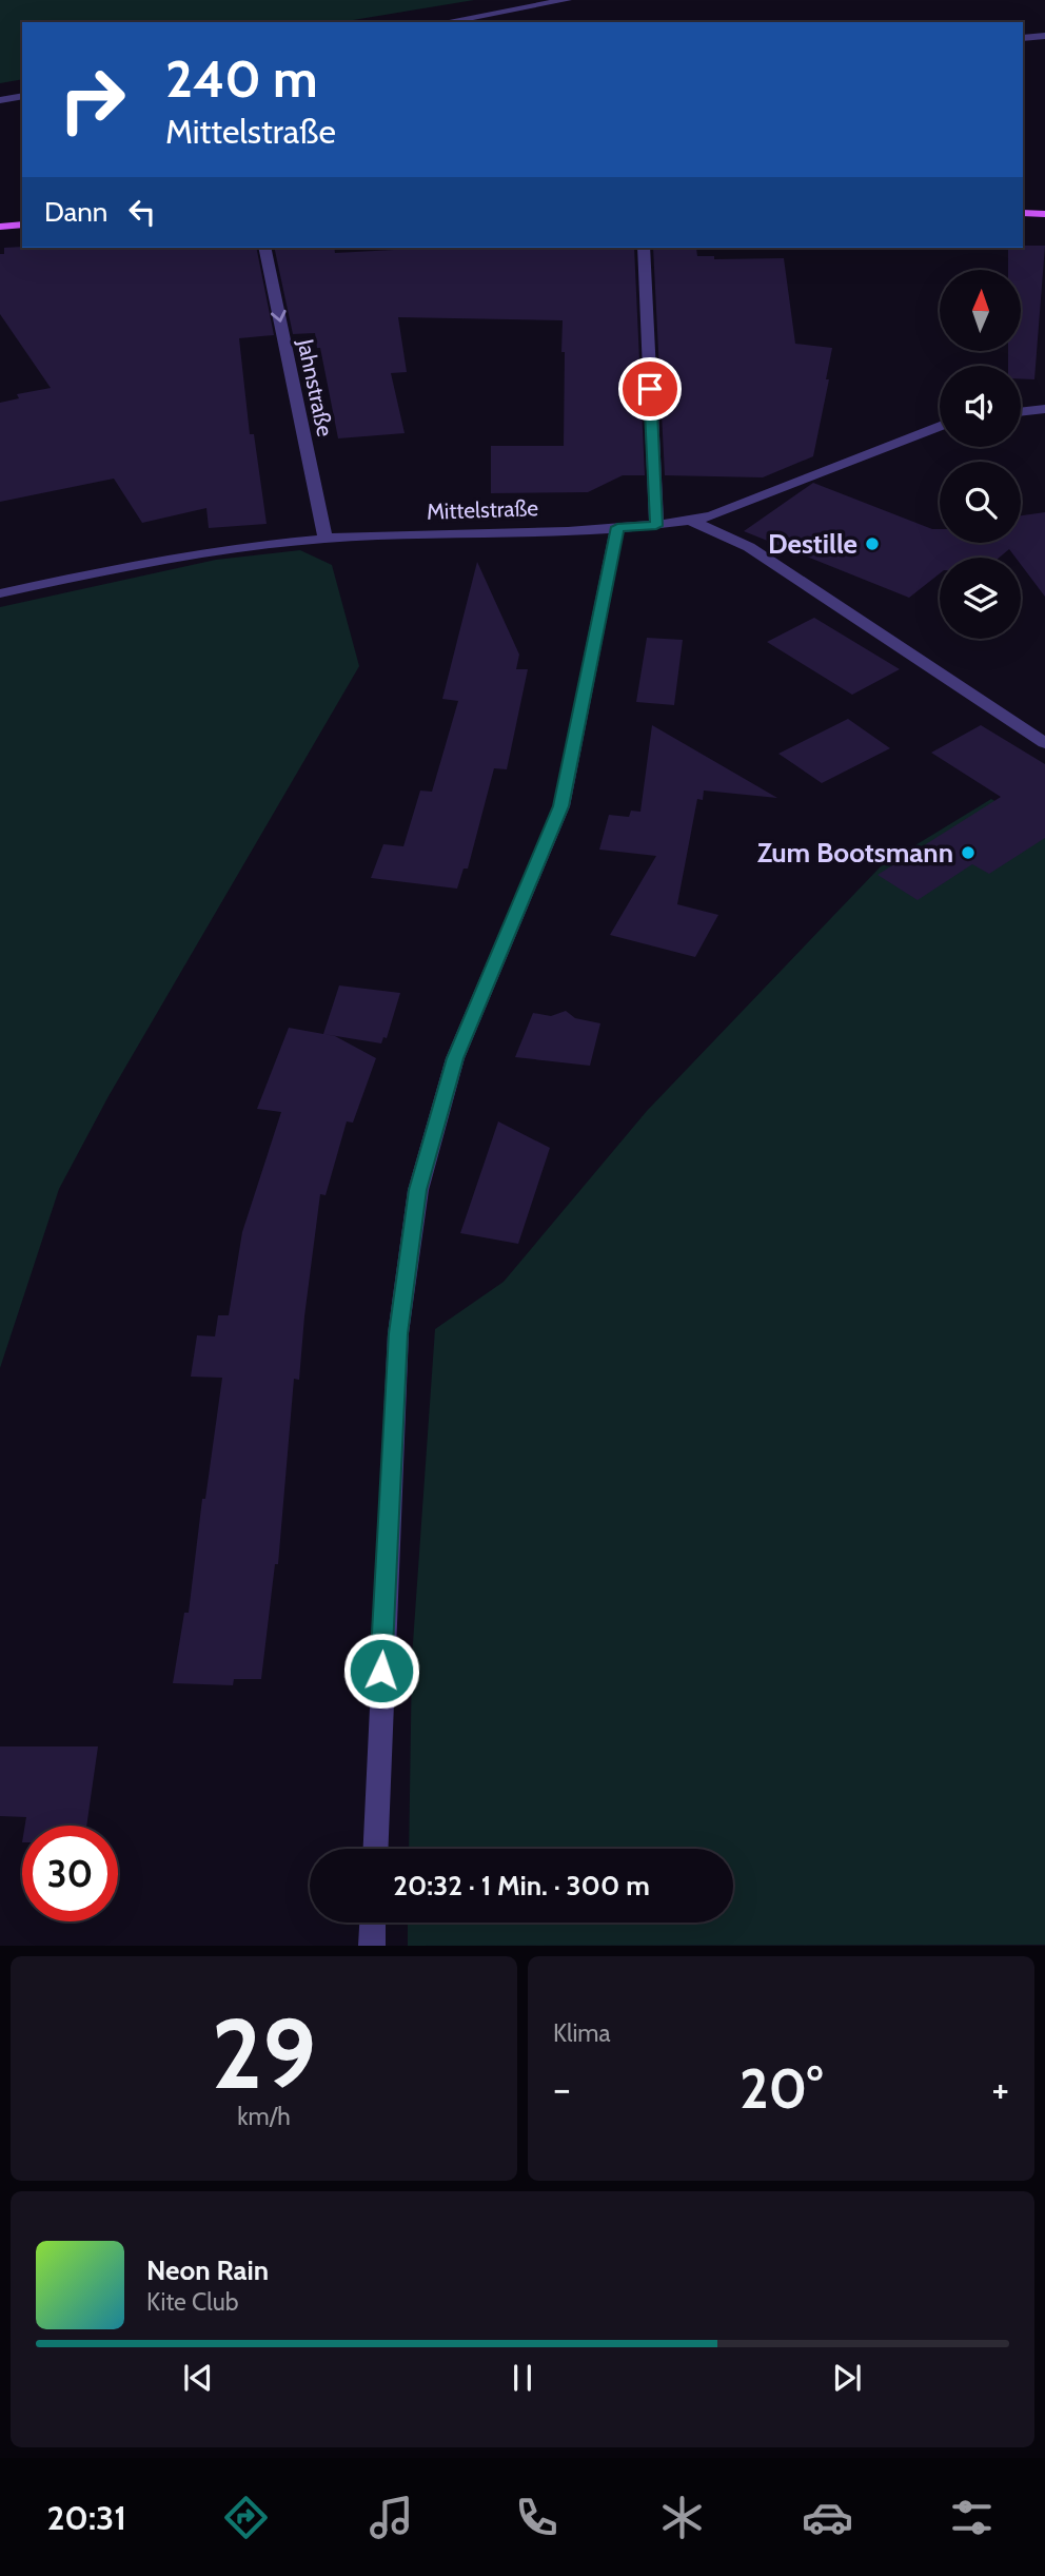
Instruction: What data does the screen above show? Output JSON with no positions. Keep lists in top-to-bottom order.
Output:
{
  "streets": {
    "street": ["Jahnstraße", "Mittelstraße"]
  },
  "crossings": [
    ["Jahnstraße", "Mittelstraße"]
  ],
  "one_way": ["Jahnstraße"],
  "places": ["Destille", "Zum Bootsmann"],
  "north": "top",
  "page": {
    "turn": ["240 m", "Mittelstraße"],
    "then": "Dann",
    "limit": "30",
    "trip": "20:32 · 1 Min. · 300 m",
    "tile": [
      ["29", "km/h"],
      "Klima"
    ],
    "heat": ["−", "20°", "+"],
    "song": ["Neon Rain", "Kite Club"],
    "tabs": "20:31"
  }
}
